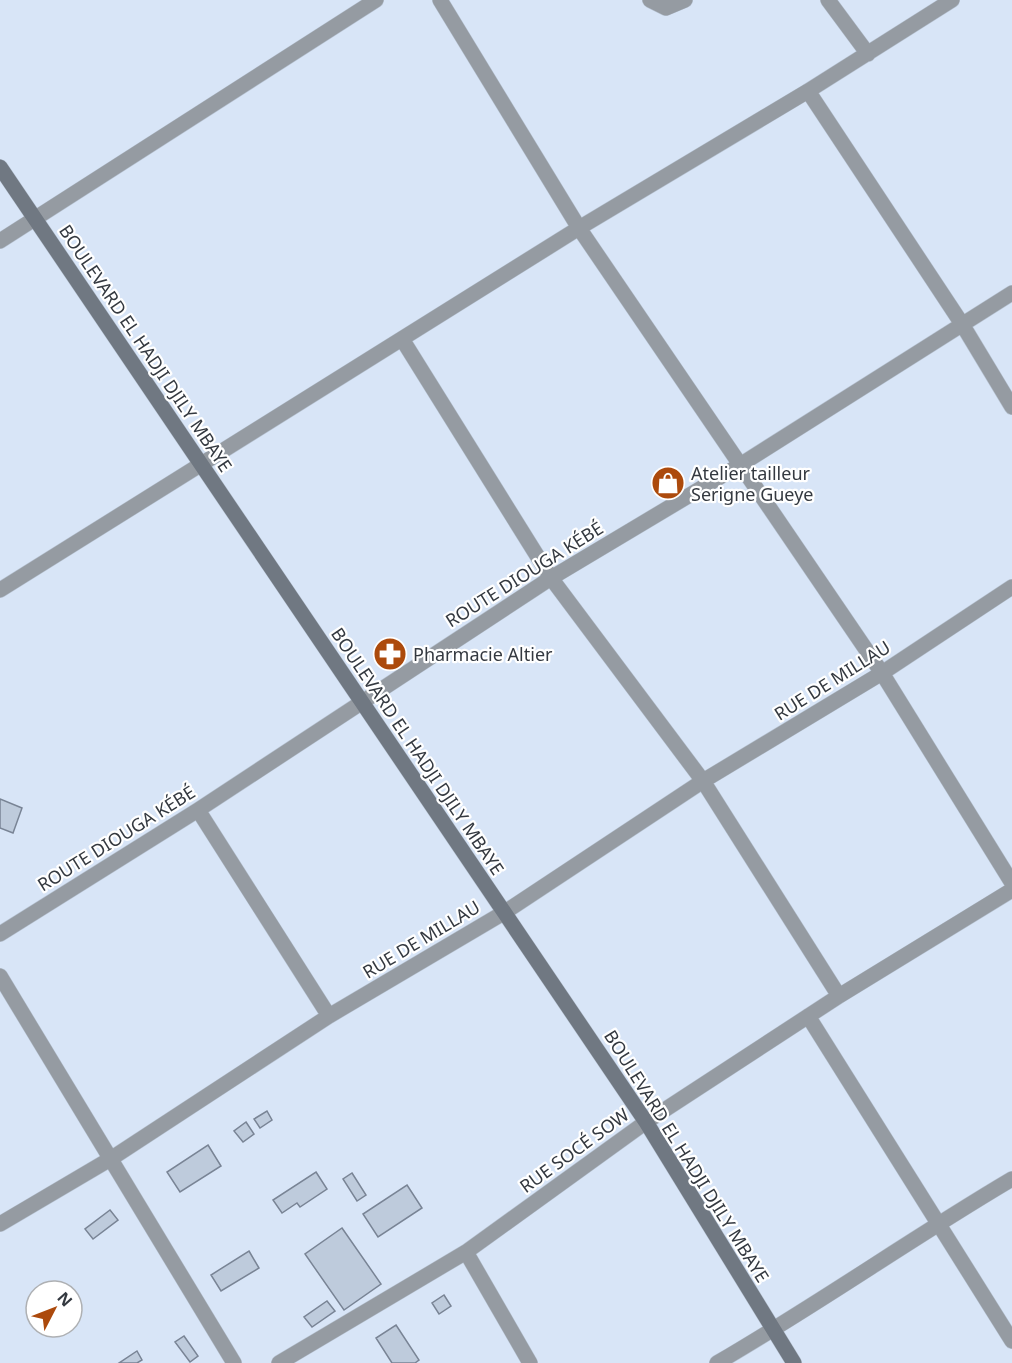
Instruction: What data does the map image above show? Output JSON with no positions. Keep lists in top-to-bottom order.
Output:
{
  "streets": {
    "main road": ["BOULEVARD EL HADJI DJILY MBAYE"],
    "street": ["ROUTE DIOUGA KÉBÉ", "RUE DE MILLAU", "RUE SOCÉ SOW"]
  },
  "crossings": [
    ["BOULEVARD EL HADJI DJILY MBAYE", "ROUTE DIOUGA KÉBÉ"],
    ["BOULEVARD EL HADJI DJILY MBAYE", "RUE DE MILLAU"],
    ["BOULEVARD EL HADJI DJILY MBAYE", "RUE SOCÉ SOW"]
  ],
  "places": {
    "shop": ["Atelier tailleur Serigne Gueye"],
    "pharmacy": ["Pharmacie Altier"]
  },
  "north": "top right"
}
